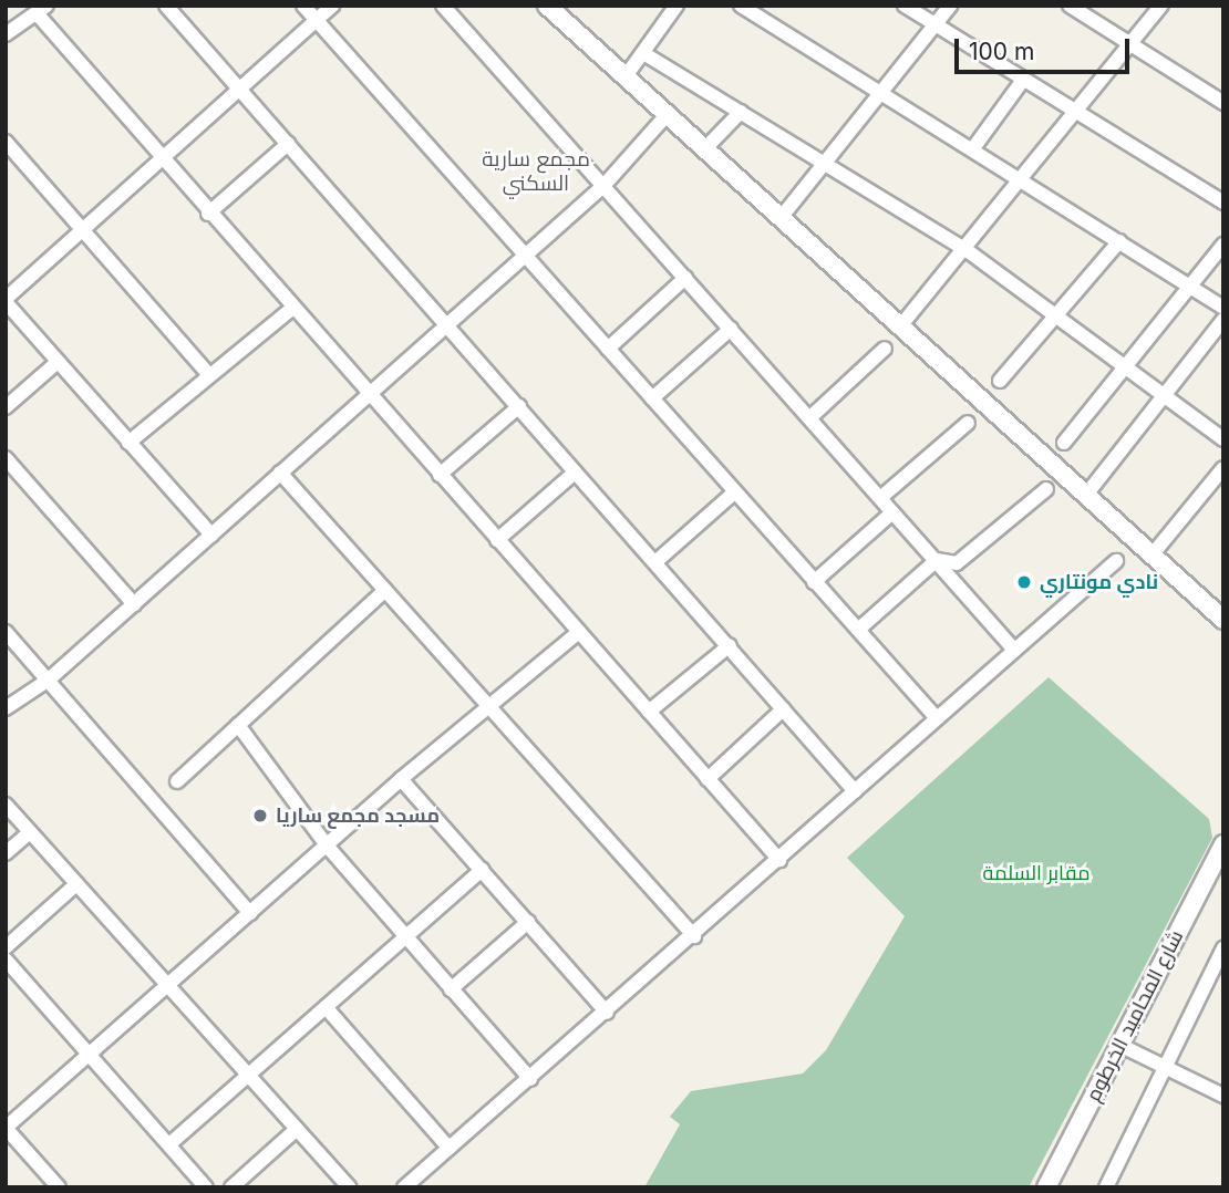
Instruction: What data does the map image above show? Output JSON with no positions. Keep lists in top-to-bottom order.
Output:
{
  "streets": {
    "street": ["شارع المحاميد الخرطوم"]
  },
  "districts": ["مجمع سارية السكني"],
  "parks": ["مقابر السلمة"],
  "places": ["نادي مونتاري", "مسجد مجمع ساريا"],
  "scale_bar": "100 m"
}
